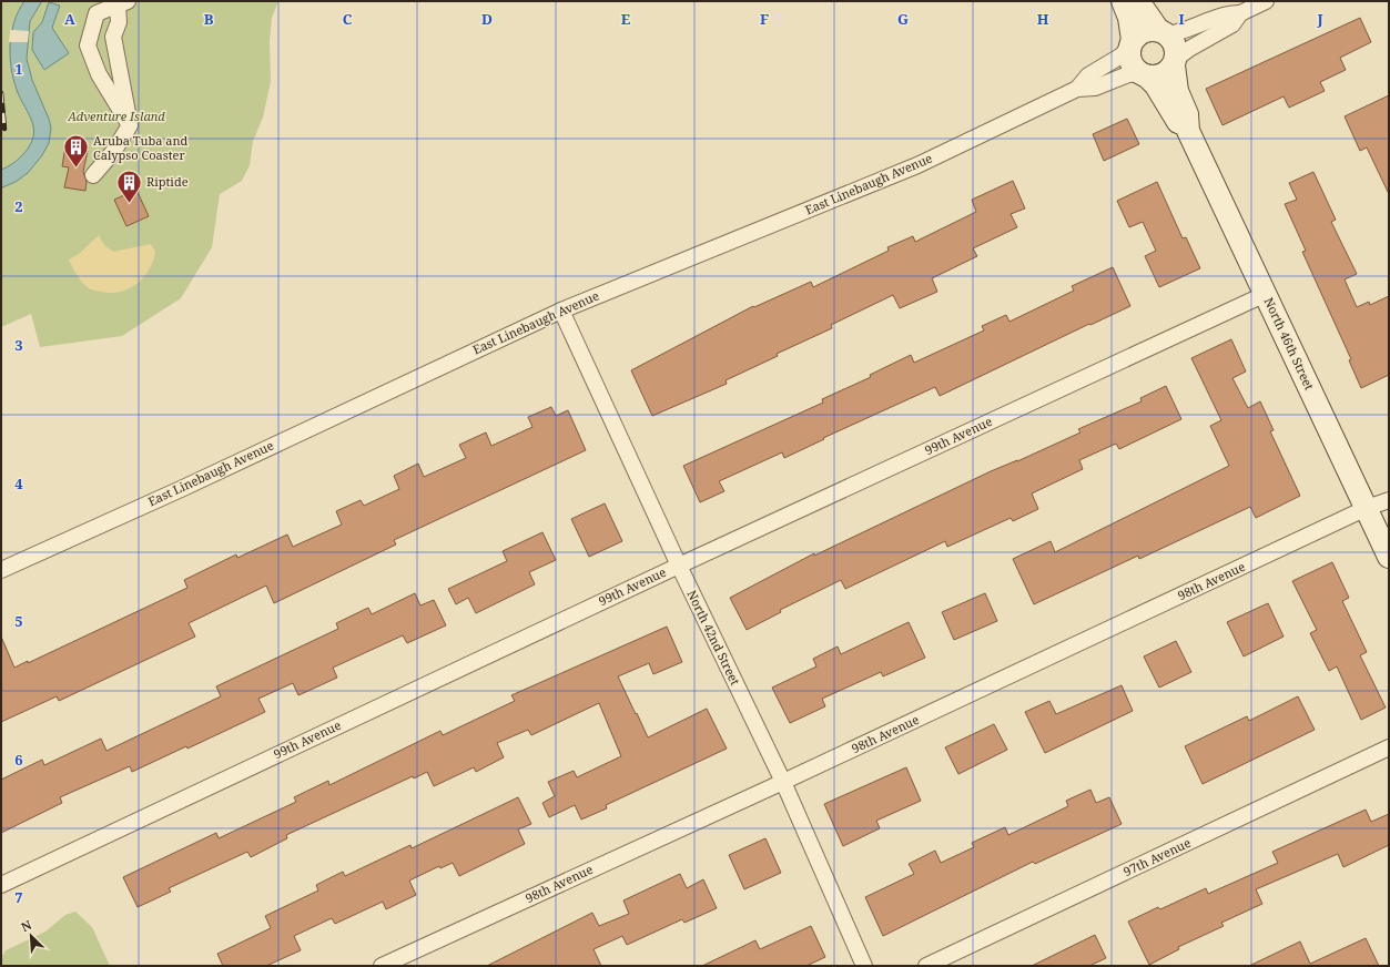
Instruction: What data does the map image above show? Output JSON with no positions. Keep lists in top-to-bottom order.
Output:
{
  "streets": {
    "street": [
      "East Linebaugh Avenue",
      "North 46th Street",
      "99th Avenue",
      "98th Avenue",
      "North 42nd Street",
      "97th Avenue"
    ]
  },
  "crossings": [
    ["East Linebaugh Avenue", "North 46th Street"],
    ["East Linebaugh Avenue", "North 42nd Street"],
    ["North 46th Street", "99th Avenue"],
    ["North 46th Street", "98th Avenue"],
    ["99th Avenue", "North 42nd Street"],
    ["98th Avenue", "North 42nd Street"]
  ],
  "parks": ["Adventure Island"],
  "places": {
    "building": ["Aruba Tuba and Calypso Coaster", "Riptide"]
  },
  "north": "top left",
  "grid": {
    "columns": [
      "A",
      "B",
      "C",
      "D",
      "E",
      "F",
      "G",
      "H",
      "I",
      "J"
    ],
    "rows": [
      "1",
      "2",
      "3",
      "4",
      "5",
      "6",
      "7"
    ]
  }
}
